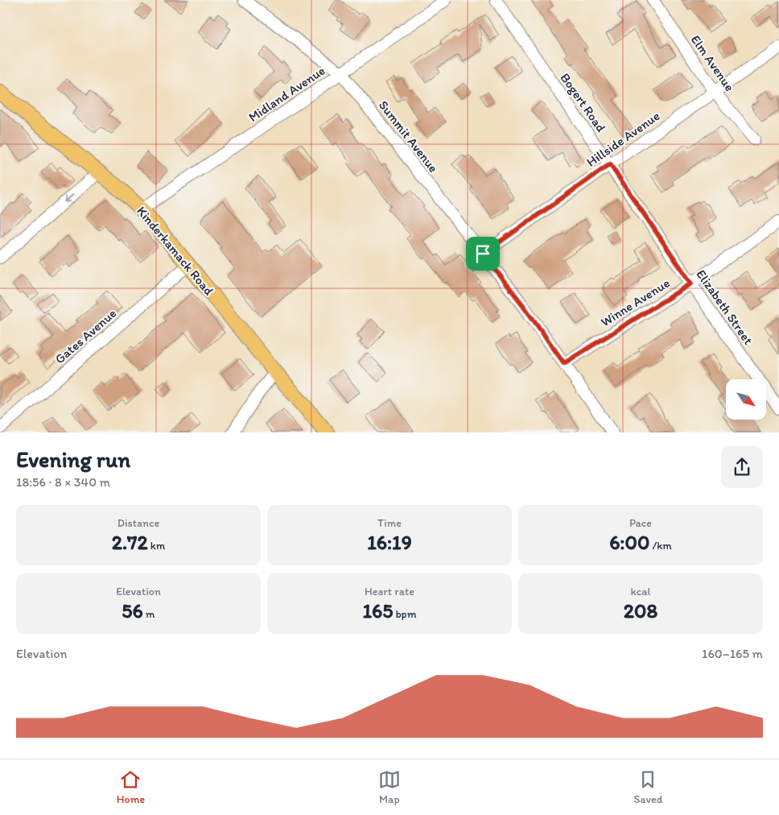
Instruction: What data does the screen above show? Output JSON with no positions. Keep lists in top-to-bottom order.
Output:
{
  "streets": {
    "main road": ["Kinderkamack Road"],
    "street": [
      "Elm Avenue",
      "Midland Avenue",
      "Bogert Road",
      "Summit Avenue",
      "Hillside Avenue",
      "Winne Avenue",
      "Elizabeth Street",
      "Gates Avenue"
    ]
  },
  "crossings": [
    ["Elm Avenue", "Hillside Avenue"],
    ["Midland Avenue", "Summit Avenue"],
    ["Midland Avenue", "Kinderkamack Road"],
    ["Bogert Road", "Hillside Avenue"],
    ["Bogert Road", "Elizabeth Street"],
    ["Summit Avenue", "Hillside Avenue"],
    ["Summit Avenue", "Winne Avenue"],
    ["Kinderkamack Road", "Gates Avenue"],
    ["Winne Avenue", "Elizabeth Street"]
  ],
  "north": "bottom right",
  "page": {
    "heading": ["Evening run", "18:56 · 8 × 340 m"],
    "stats": [
      ["Distance", "2.72 km"],
      ["Time", "16:19"],
      ["Pace", "6:00 /km"],
      ["Elevation", "56 m"],
      ["Heart rate", "165 bpm"],
      ["kcal", "208"]
    ],
    "chart": ["Elevation", "160–165 m"],
    "tabs": ["Home", "Map", "Saved"]
  }
}
